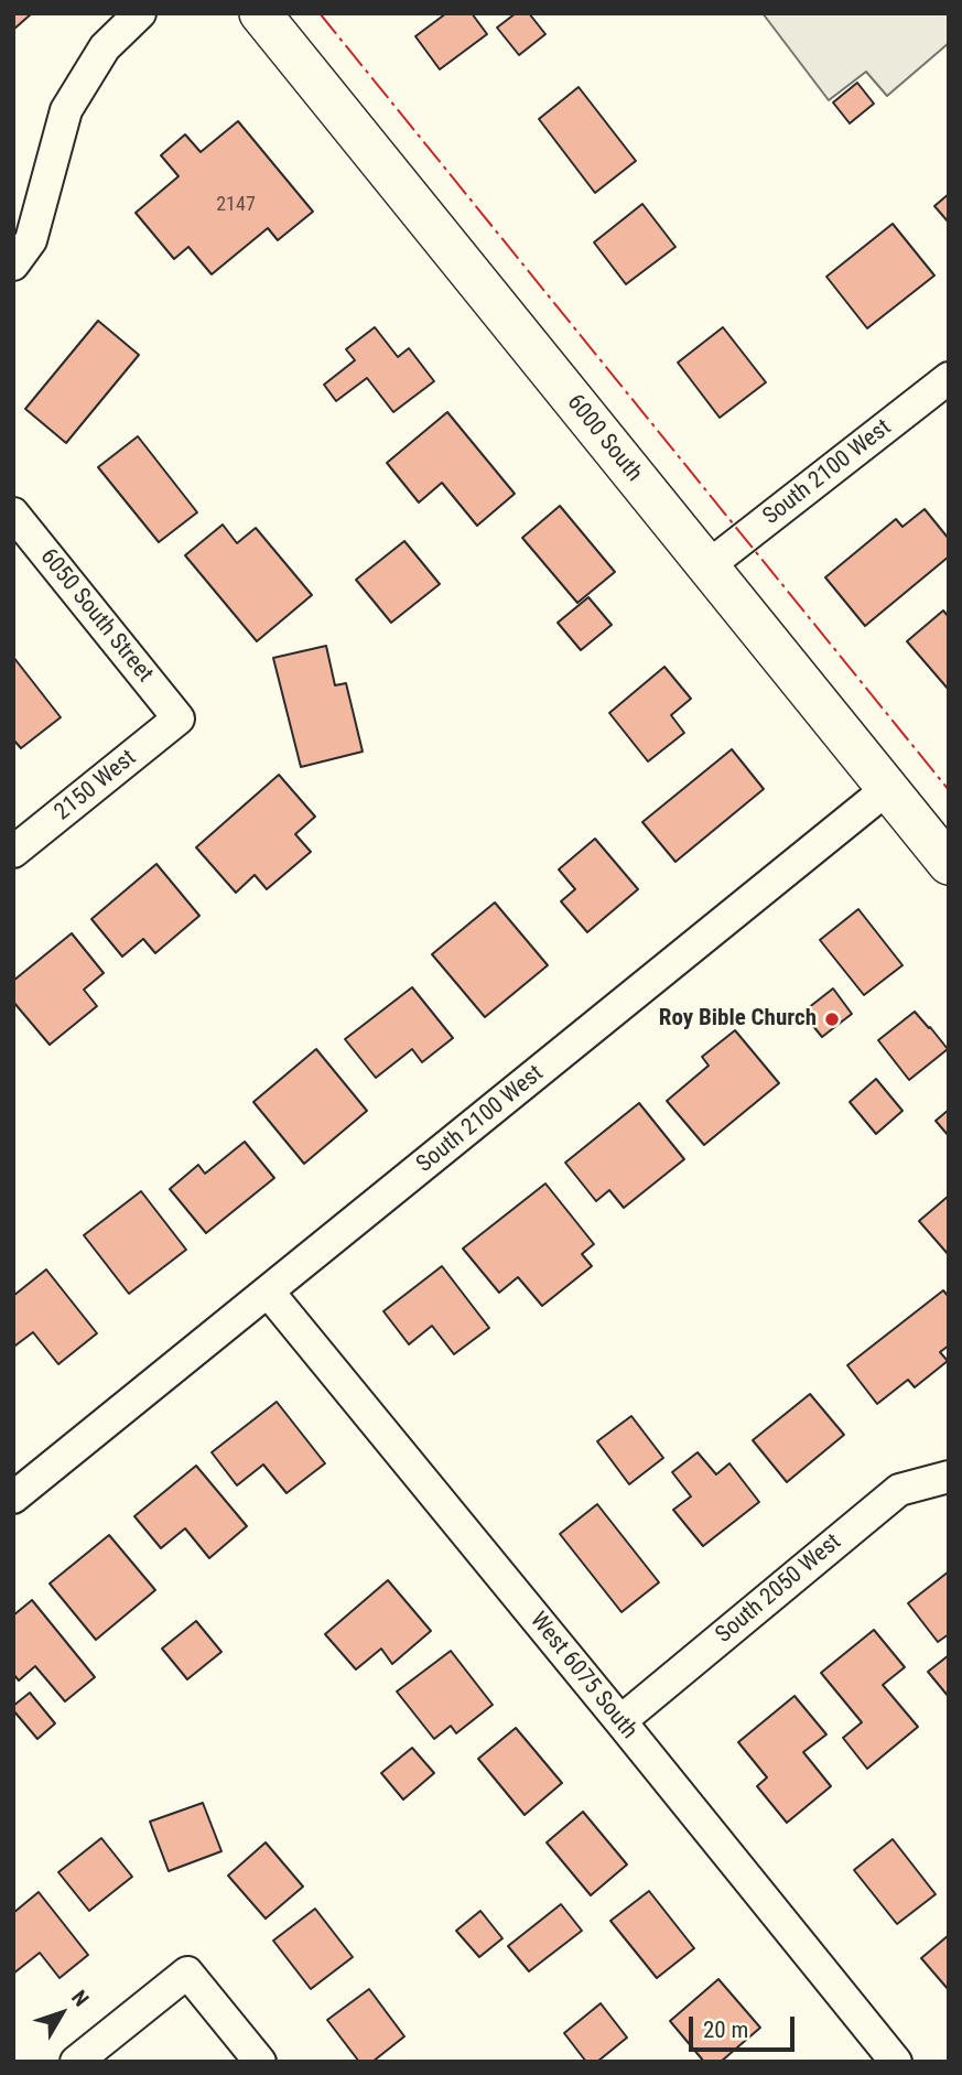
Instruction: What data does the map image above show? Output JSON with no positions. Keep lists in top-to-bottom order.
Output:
{
  "streets": {
    "street": [
      "6000 South",
      "South 2100 West",
      "6050 South Street",
      "2150 West",
      "South 2050 West",
      "West 6075 South"
    ]
  },
  "crossings": [
    ["6000 South", "South 2100 West"],
    ["South 2100 West", "West 6075 South"],
    ["6050 South Street", "2150 West"],
    ["South 2050 West", "West 6075 South"]
  ],
  "places": ["Roy Bible Church"],
  "house_numbers": ["2147"],
  "scale_bar": "20 m",
  "north": "top right"
}
